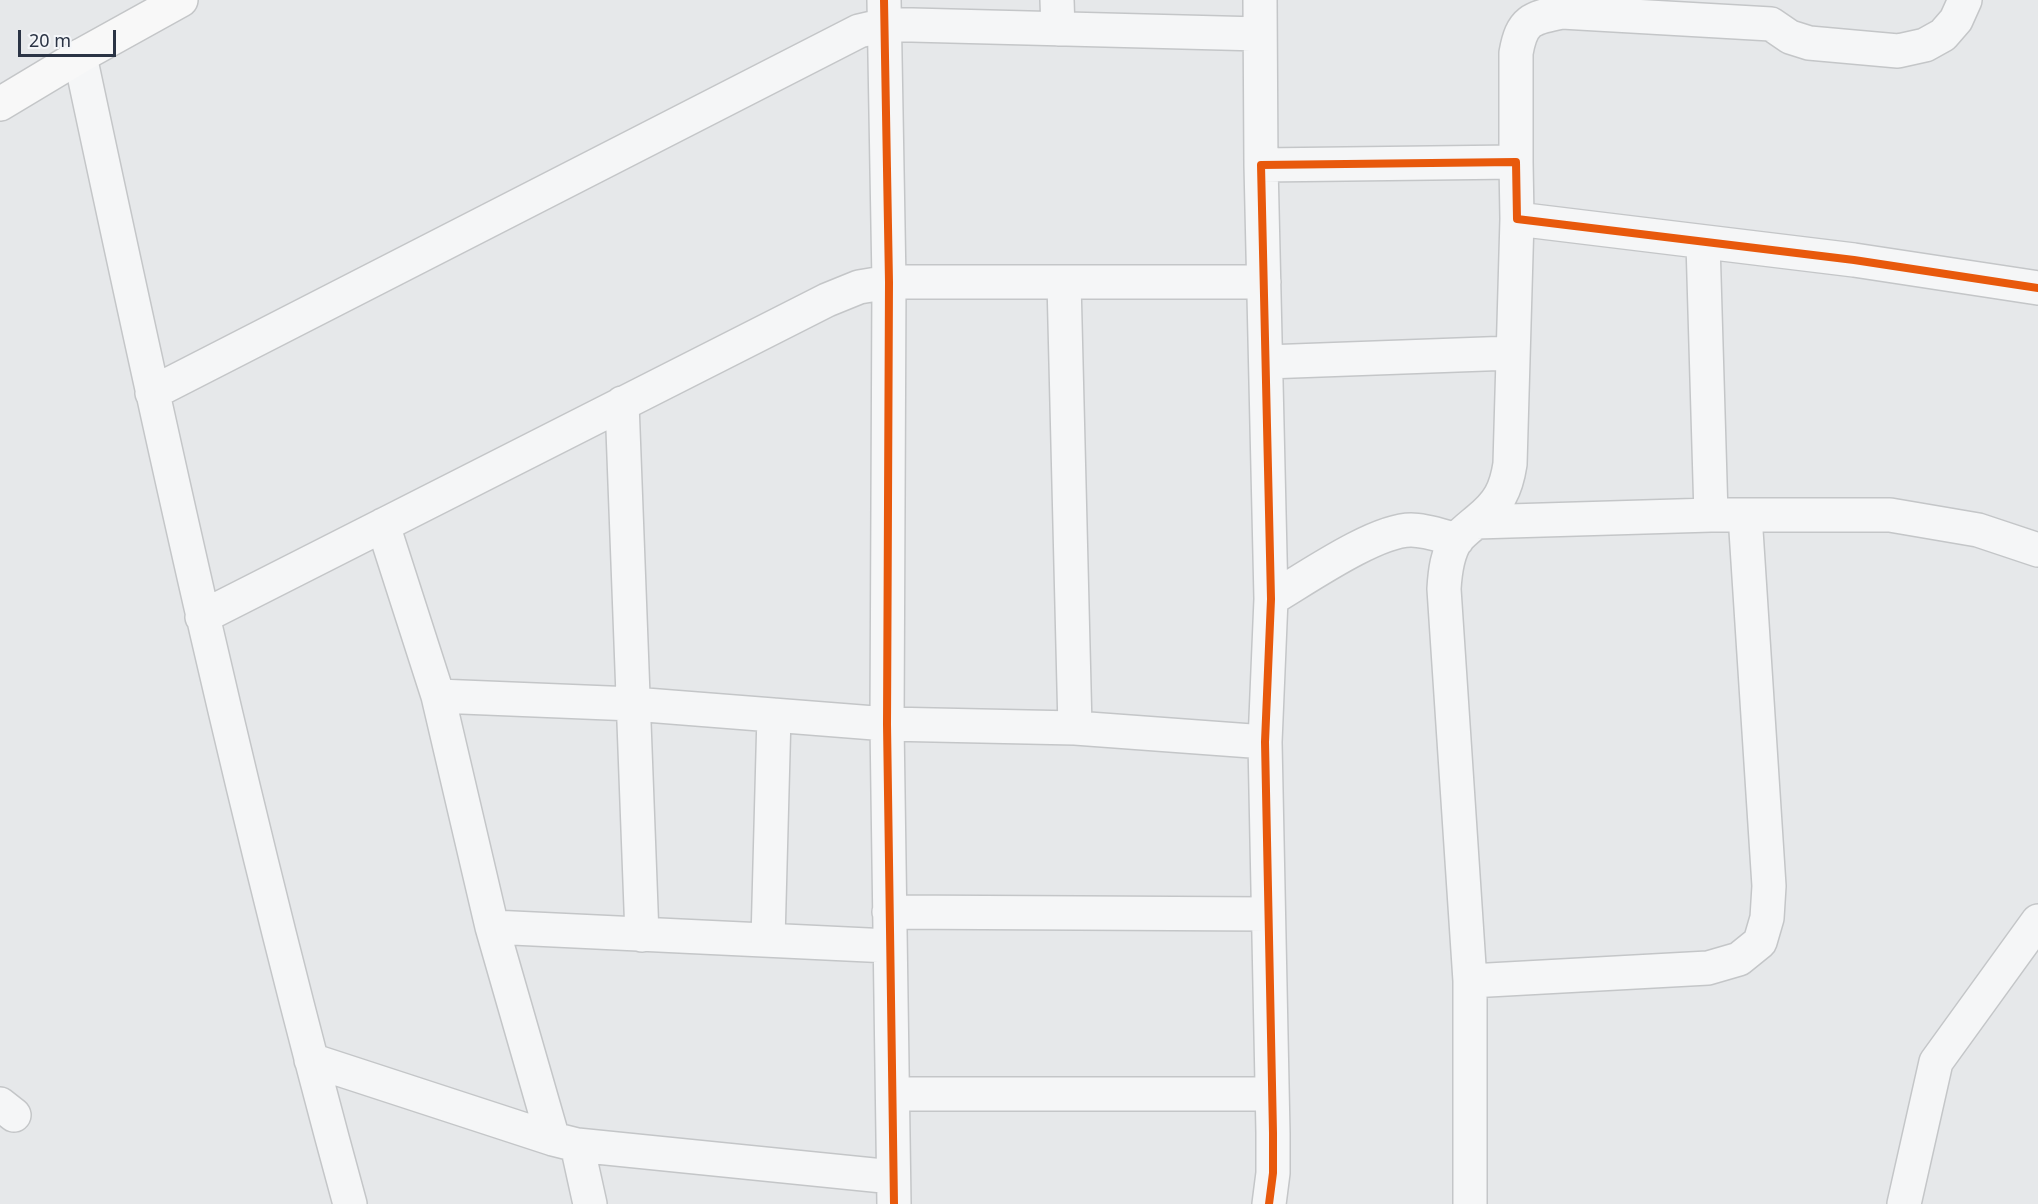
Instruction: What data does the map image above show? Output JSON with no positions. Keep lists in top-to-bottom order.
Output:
{
  "scale_bar": "20 m"
}
